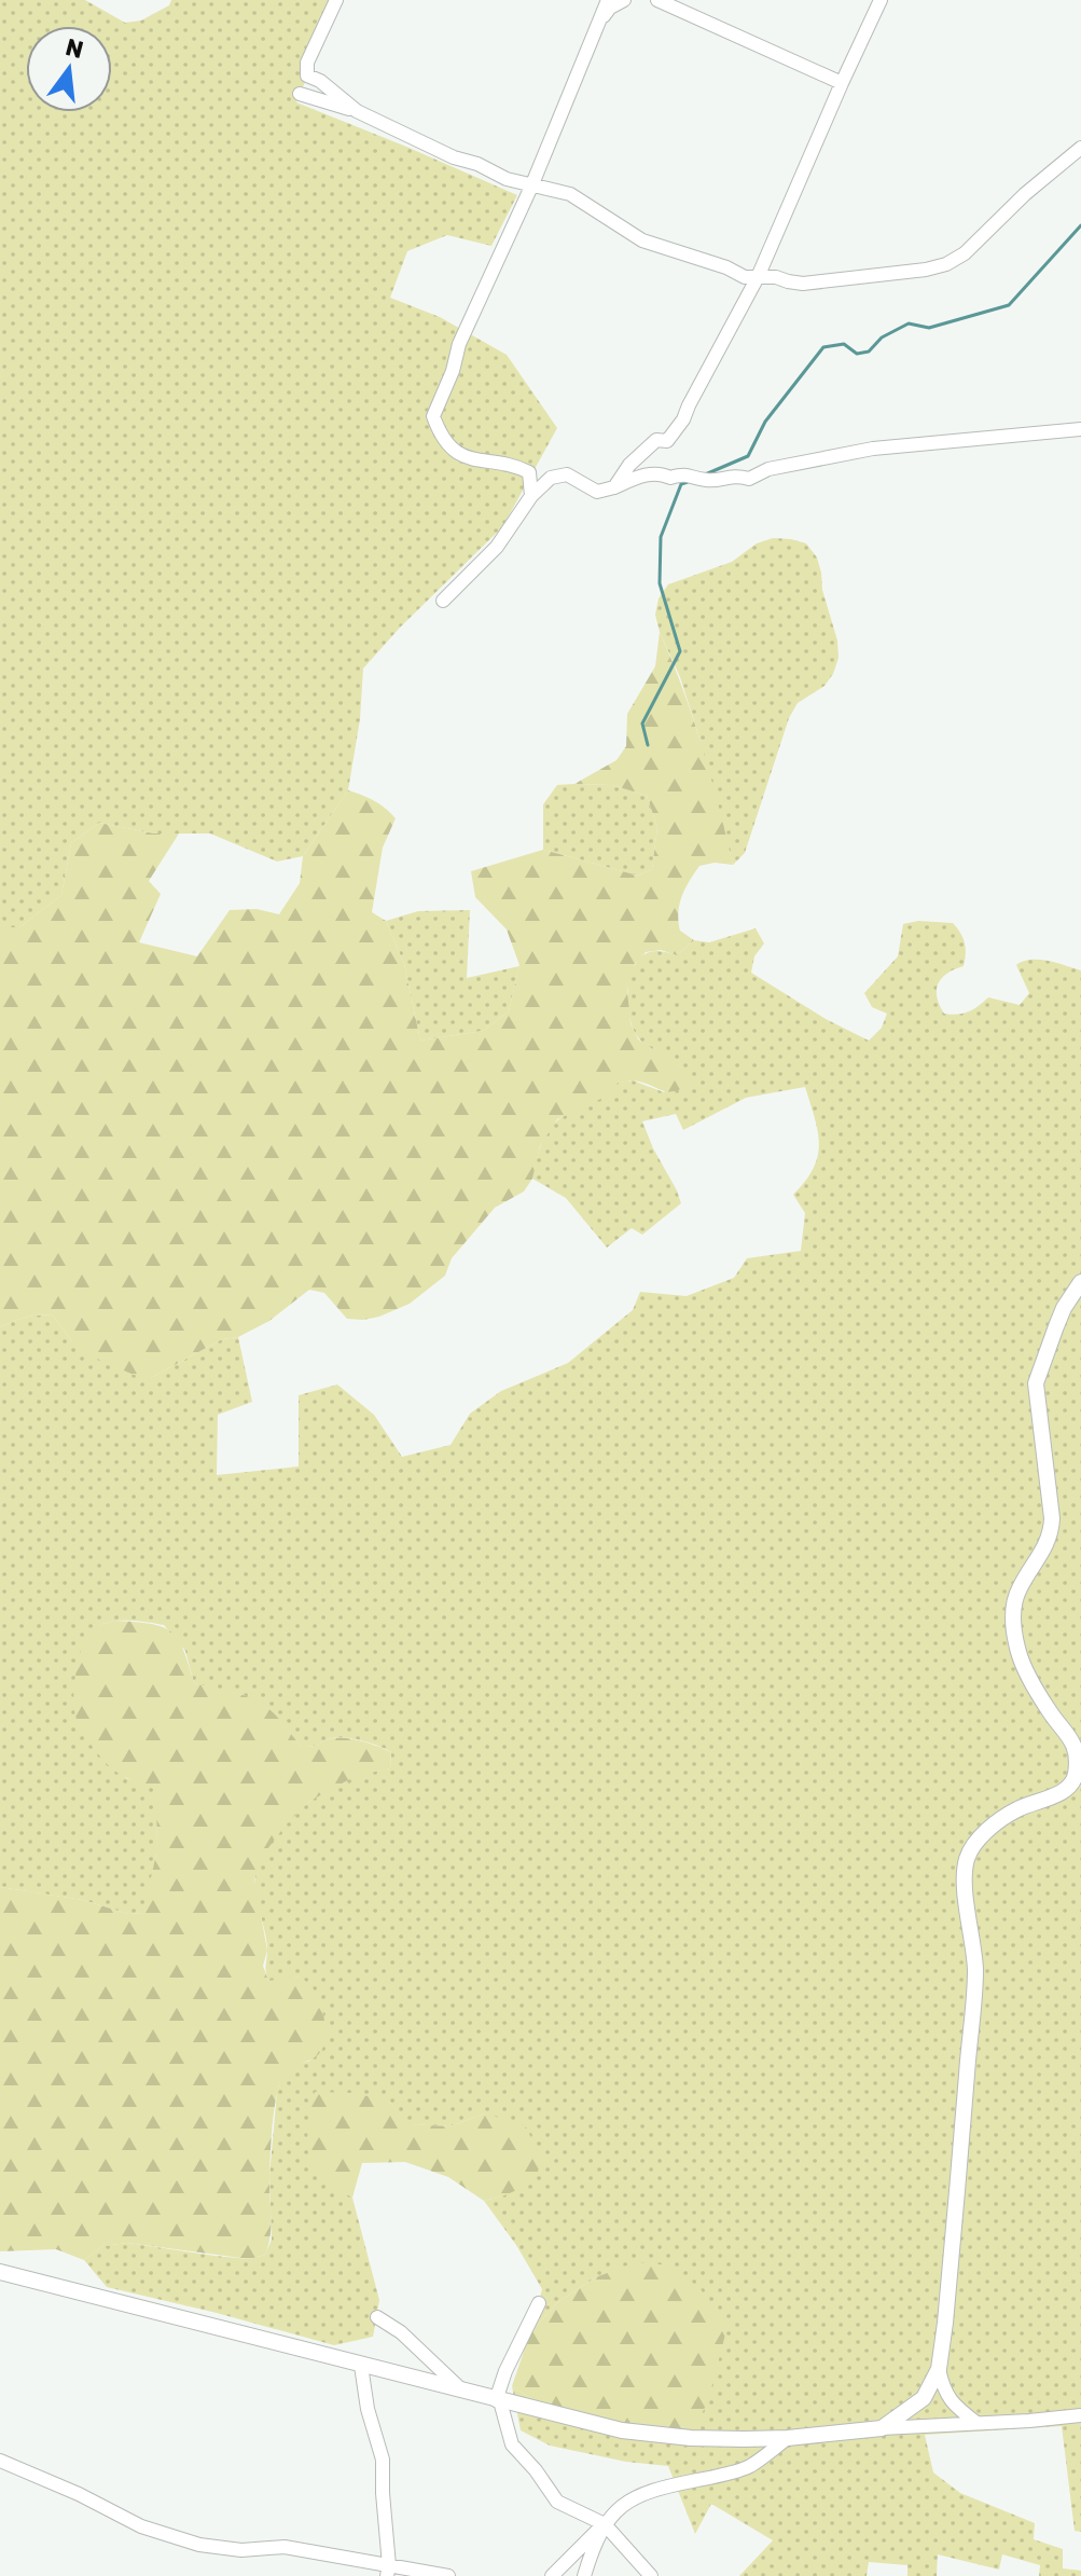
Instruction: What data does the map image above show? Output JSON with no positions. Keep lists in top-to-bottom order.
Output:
{
  "north": "top"
}
